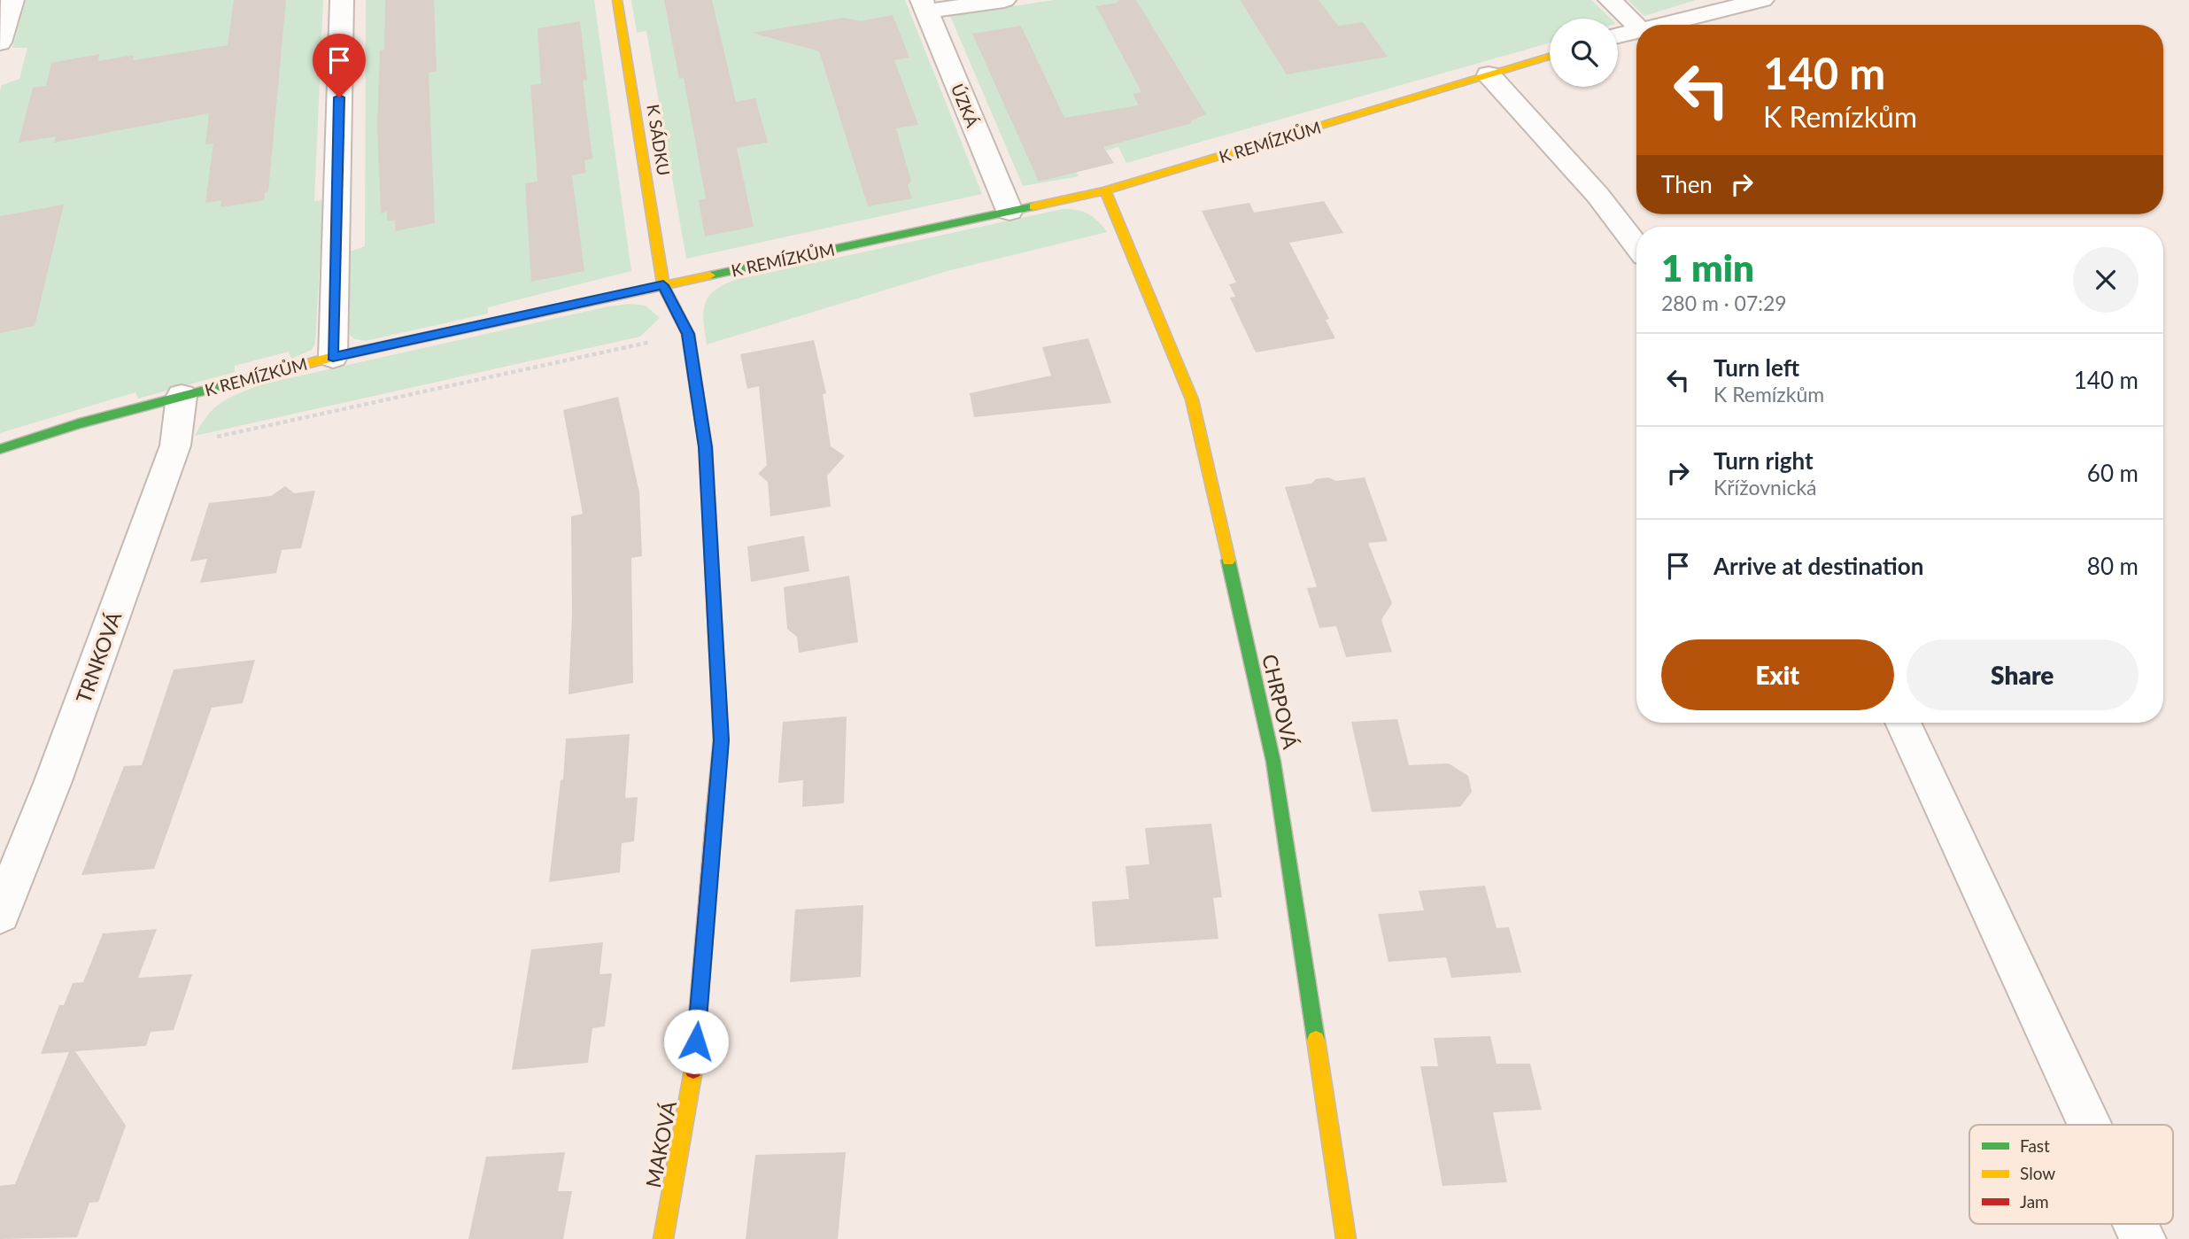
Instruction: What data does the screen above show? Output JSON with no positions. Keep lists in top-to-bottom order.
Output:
{
  "streets": {
    "street": [
      "ÚZKÁ",
      "K SÁDKU",
      "K REMÍZKŮM",
      "TRNKOVÁ",
      "CHRPOVÁ",
      "MAKOVÁ"
    ]
  },
  "crossings": [
    ["ÚZKÁ", "K REMÍZKŮM"],
    ["K SÁDKU", "K REMÍZKŮM"],
    ["K SÁDKU", "MAKOVÁ"],
    ["K REMÍZKŮM", "TRNKOVÁ"],
    ["K REMÍZKŮM", "CHRPOVÁ"],
    ["K REMÍZKŮM", "MAKOVÁ"]
  ],
  "legend": ["Fast", "Slow", "Jam"],
  "page": {
    "turn": ["140 m", "K Remízkům"],
    "then": "Then",
    "heading": ["1 min", "280 m · 07:29"],
    "list": [
      {
        "name": "Turn left",
        "note": "K Remízkům",
        "value": "140 m"
      },
      {
        "name": "Turn right",
        "note": "Křížovnická",
        "value": "60 m"
      },
      {
        "name": "Arrive at destination",
        "value": "80 m"
      }
    ],
    "buttons": ["Exit", "Share"]
  }
}
